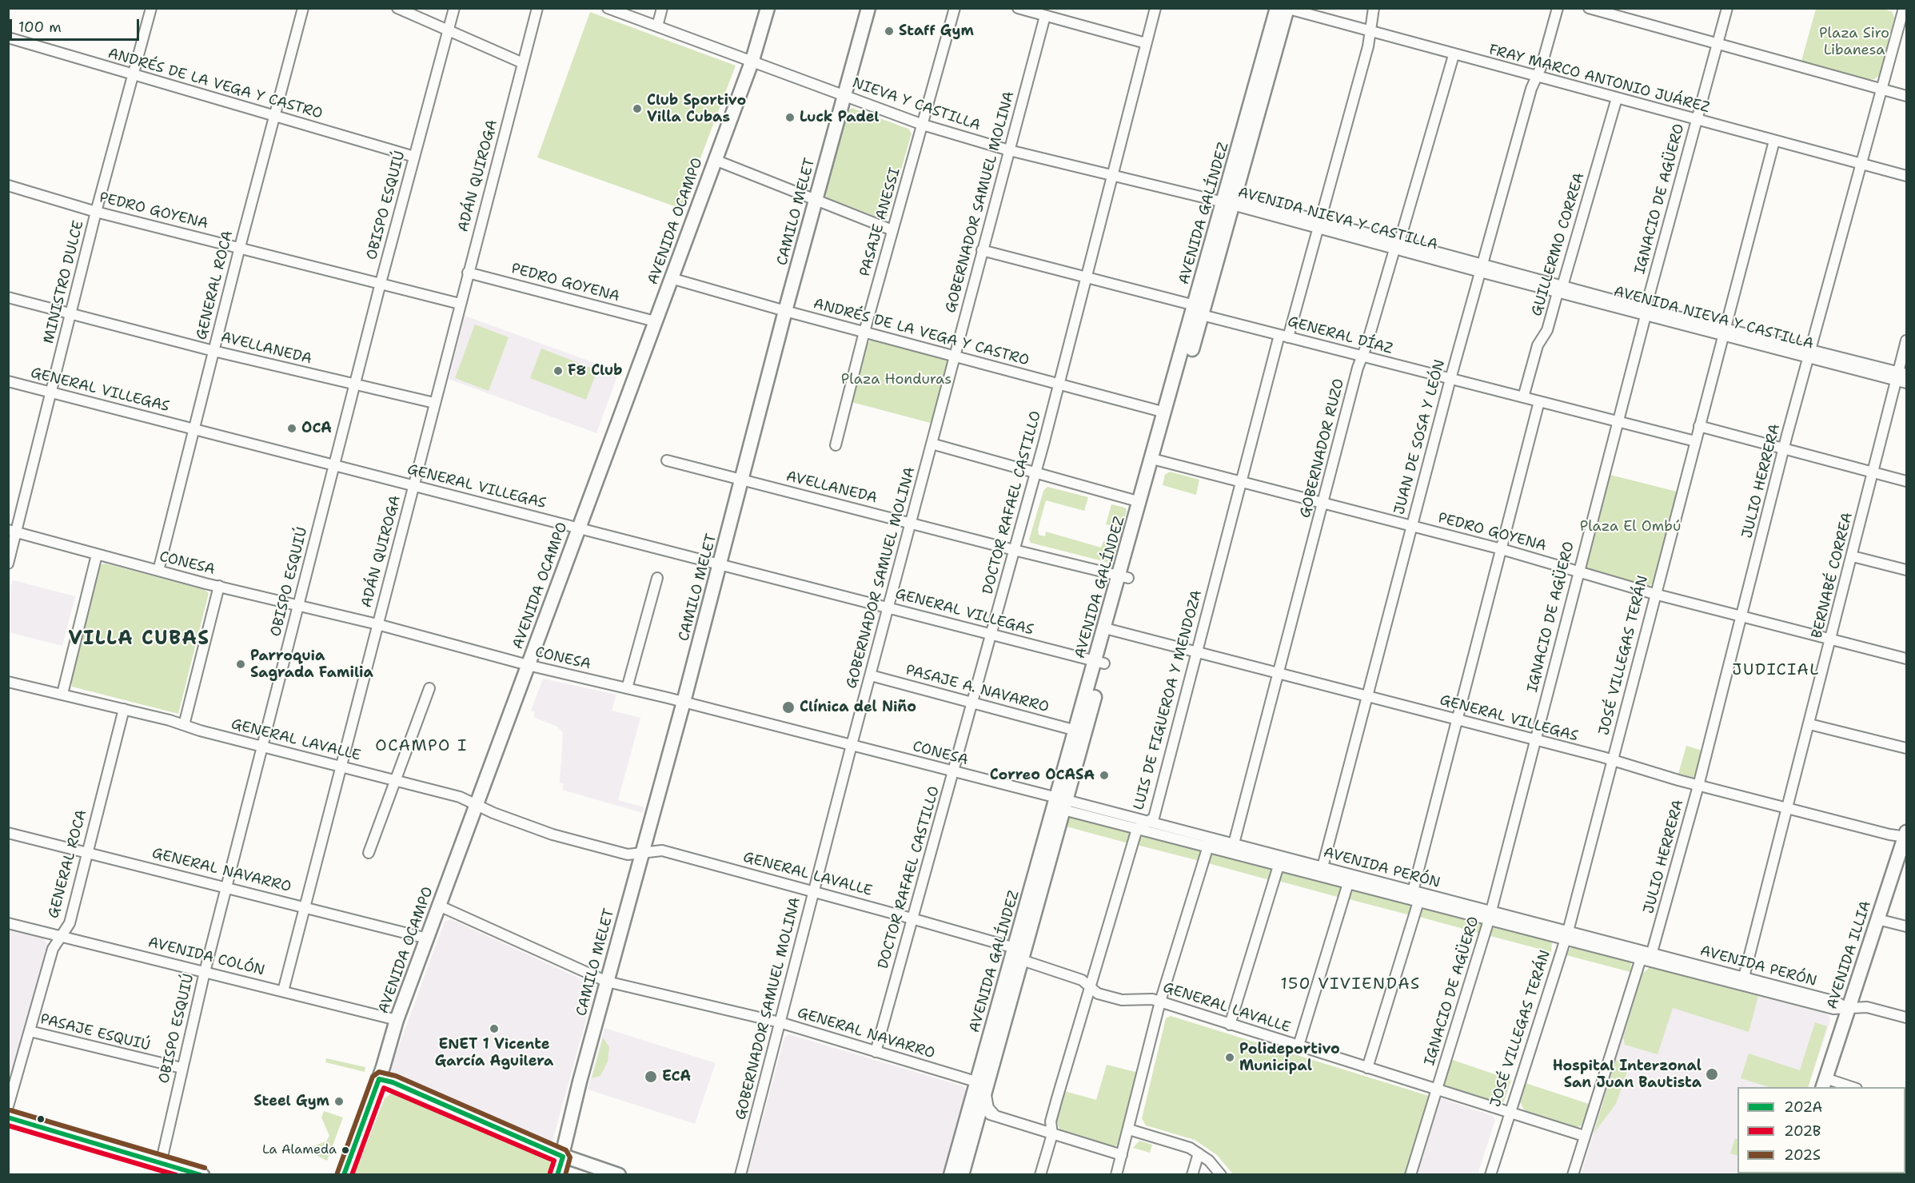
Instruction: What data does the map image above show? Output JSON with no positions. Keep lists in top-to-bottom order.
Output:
{
  "streets": {
    "main road": [
      "CAMILO MELET",
      "AVENIDA GALÍNDEZ",
      "AVENIDA OCAMPO",
      "AVENIDA ILLIA"
    ],
    "street": [
      "FRAY MARCO ANTONIO JUÁREZ",
      "ANDRÉS DE LA VEGA Y CASTRO",
      "NIEVA Y CASTILLA",
      "ADÁN QUIROGA",
      "IGNACIO DE AGÜERO",
      "GOBERNADOR SAMUEL MOLINA",
      "OBISPO ESQUIÚ",
      "PEDRO GOYENA",
      "AVENIDA NIEVA Y CASTILLA",
      "PASAJE ANESSI",
      "GUILLERMO CORREA",
      "MINISTRO DULCE",
      "GENERAL ROCA",
      "GENERAL DÍAZ",
      "AVELLANEDA",
      "GENERAL VILLEGAS",
      "JUAN DE SOSA Y LEÓN",
      "GOBERNADOR RUZO",
      "JULIO HERRERA",
      "DOCTOR RAFAEL CASTILLO",
      "CONESA",
      "BERNABÉ CORREA",
      "JOSÉ VILLEGAS TERÁN",
      "PASAJE A. NAVARRO",
      "LUIS DE FIGUEROA Y MENDOZA",
      "GENERAL LAVALLE",
      "AVENIDA PERÓN",
      "GENERAL NAVARRO",
      "AVENIDA COLÓN",
      "PASAJE ESQUIÚ"
    ]
  },
  "crossings": [
    ["FRAY MARCO ANTONIO JUÁREZ", "IGNACIO DE AGÜERO"],
    ["FRAY MARCO ANTONIO JUÁREZ", "AVENIDA GALÍNDEZ"],
    ["FRAY MARCO ANTONIO JUÁREZ", "GUILLERMO CORREA"],
    ["FRAY MARCO ANTONIO JUÁREZ", "JUAN DE SOSA Y LEÓN"],
    ["FRAY MARCO ANTONIO JUÁREZ", "GOBERNADOR RUZO"],
    ["FRAY MARCO ANTONIO JUÁREZ", "JULIO HERRERA"],
    ["FRAY MARCO ANTONIO JUÁREZ", "JOSÉ VILLEGAS TERÁN"],
    ["FRAY MARCO ANTONIO JUÁREZ", "LUIS DE FIGUEROA Y MENDOZA"],
    ["ANDRÉS DE LA VEGA Y CASTRO", "GOBERNADOR SAMUEL MOLINA"],
    ["ANDRÉS DE LA VEGA Y CASTRO", "OBISPO ESQUIÚ"],
    ["ANDRÉS DE LA VEGA Y CASTRO", "CAMILO MELET"],
    ["ANDRÉS DE LA VEGA Y CASTRO", "AVENIDA GALÍNDEZ"],
    ["ANDRÉS DE LA VEGA Y CASTRO", "AVENIDA OCAMPO"],
    ["ANDRÉS DE LA VEGA Y CASTRO", "PASAJE ANESSI"],
    ["ANDRÉS DE LA VEGA Y CASTRO", "MINISTRO DULCE"],
    ["ANDRÉS DE LA VEGA Y CASTRO", "GENERAL ROCA"],
    ["ANDRÉS DE LA VEGA Y CASTRO", "DOCTOR RAFAEL CASTILLO"],
    ["NIEVA Y CASTILLA", "GOBERNADOR SAMUEL MOLINA"],
    ["NIEVA Y CASTILLA", "CAMILO MELET"],
    ["NIEVA Y CASTILLA", "AVENIDA GALÍNDEZ"],
    ["NIEVA Y CASTILLA", "AVENIDA NIEVA Y CASTILLA"],
    ["NIEVA Y CASTILLA", "AVENIDA OCAMPO"],
    ["NIEVA Y CASTILLA", "PASAJE ANESSI"],
    ["NIEVA Y CASTILLA", "DOCTOR RAFAEL CASTILLO"],
    ["ADÁN QUIROGA", "PEDRO GOYENA"],
    ["ADÁN QUIROGA", "AVELLANEDA"],
    ["ADÁN QUIROGA", "GENERAL VILLEGAS"],
    ["ADÁN QUIROGA", "CONESA"],
    ["ADÁN QUIROGA", "GENERAL LAVALLE"],
    ["ADÁN QUIROGA", "GENERAL NAVARRO"],
    ["ADÁN QUIROGA", "AVENIDA COLÓN"],
    ["IGNACIO DE AGÜERO", "PEDRO GOYENA"],
    ["IGNACIO DE AGÜERO", "AVENIDA NIEVA Y CASTILLA"],
    ["IGNACIO DE AGÜERO", "GENERAL DÍAZ"],
    ["IGNACIO DE AGÜERO", "GENERAL VILLEGAS"],
    ["IGNACIO DE AGÜERO", "GENERAL LAVALLE"],
    ["IGNACIO DE AGÜERO", "AVENIDA PERÓN"],
    ["GOBERNADOR SAMUEL MOLINA", "GENERAL DÍAZ"],
    ["GOBERNADOR SAMUEL MOLINA", "AVELLANEDA"],
    ["GOBERNADOR SAMUEL MOLINA", "GENERAL VILLEGAS"],
    ["GOBERNADOR SAMUEL MOLINA", "CONESA"],
    ["GOBERNADOR SAMUEL MOLINA", "PASAJE A. NAVARRO"],
    ["GOBERNADOR SAMUEL MOLINA", "GENERAL LAVALLE"],
    ["GOBERNADOR SAMUEL MOLINA", "GENERAL NAVARRO"],
    ["OBISPO ESQUIÚ", "PEDRO GOYENA"],
    ["OBISPO ESQUIÚ", "AVELLANEDA"],
    ["OBISPO ESQUIÚ", "GENERAL VILLEGAS"],
    ["OBISPO ESQUIÚ", "CONESA"],
    ["OBISPO ESQUIÚ", "GENERAL LAVALLE"],
    ["OBISPO ESQUIÚ", "GENERAL NAVARRO"],
    ["OBISPO ESQUIÚ", "AVENIDA COLÓN"],
    ["OBISPO ESQUIÚ", "PASAJE ESQUIÚ"],
    ["PEDRO GOYENA", "AVENIDA GALÍNDEZ"],
    ["PEDRO GOYENA", "AVENIDA OCAMPO"],
    ["PEDRO GOYENA", "MINISTRO DULCE"],
    ["PEDRO GOYENA", "GENERAL ROCA"],
    ["PEDRO GOYENA", "JUAN DE SOSA Y LEÓN"],
    ["PEDRO GOYENA", "GOBERNADOR RUZO"],
    ["PEDRO GOYENA", "JULIO HERRERA"],
    ["PEDRO GOYENA", "BERNABÉ CORREA"],
    ["PEDRO GOYENA", "JOSÉ VILLEGAS TERÁN"],
    ["PEDRO GOYENA", "LUIS DE FIGUEROA Y MENDOZA"],
    ["CAMILO MELET", "AVELLANEDA"],
    ["CAMILO MELET", "GENERAL VILLEGAS"],
    ["CAMILO MELET", "CONESA"],
    ["CAMILO MELET", "GENERAL LAVALLE"],
    ["CAMILO MELET", "GENERAL NAVARRO"],
    ["AVENIDA GALÍNDEZ", "AVENIDA NIEVA Y CASTILLA"],
    ["AVENIDA GALÍNDEZ", "GENERAL DÍAZ"],
    ["AVENIDA GALÍNDEZ", "AVELLANEDA"],
    ["AVENIDA GALÍNDEZ", "GENERAL VILLEGAS"],
    ["AVENIDA GALÍNDEZ", "CONESA"],
    ["AVENIDA GALÍNDEZ", "PASAJE A. NAVARRO"],
    ["AVENIDA GALÍNDEZ", "GENERAL LAVALLE"],
    ["AVENIDA GALÍNDEZ", "AVENIDA PERÓN"],
    ["AVENIDA GALÍNDEZ", "GENERAL NAVARRO"],
    ["AVENIDA NIEVA Y CASTILLA", "GUILLERMO CORREA"],
    ["AVENIDA NIEVA Y CASTILLA", "JUAN DE SOSA Y LEÓN"],
    ["AVENIDA NIEVA Y CASTILLA", "GOBERNADOR RUZO"],
    ["AVENIDA NIEVA Y CASTILLA", "JULIO HERRERA"],
    ["AVENIDA NIEVA Y CASTILLA", "BERNABÉ CORREA"],
    ["AVENIDA NIEVA Y CASTILLA", "JOSÉ VILLEGAS TERÁN"],
    ["AVENIDA NIEVA Y CASTILLA", "LUIS DE FIGUEROA Y MENDOZA"],
    ["AVENIDA OCAMPO", "GENERAL VILLEGAS"],
    ["AVENIDA OCAMPO", "CONESA"],
    ["AVENIDA OCAMPO", "GENERAL LAVALLE"],
    ["AVENIDA OCAMPO", "GENERAL NAVARRO"],
    ["AVENIDA OCAMPO", "AVENIDA COLÓN"],
    ["GUILLERMO CORREA", "GENERAL DÍAZ"],
    ["MINISTRO DULCE", "AVELLANEDA"],
    ["MINISTRO DULCE", "GENERAL VILLEGAS"],
    ["MINISTRO DULCE", "CONESA"],
    ["GENERAL ROCA", "AVELLANEDA"],
    ["GENERAL ROCA", "GENERAL VILLEGAS"],
    ["GENERAL ROCA", "CONESA"],
    ["GENERAL ROCA", "GENERAL LAVALLE"],
    ["GENERAL ROCA", "GENERAL NAVARRO"],
    ["GENERAL ROCA", "AVENIDA COLÓN"],
    ["GENERAL ROCA", "PASAJE ESQUIÚ"],
    ["GENERAL DÍAZ", "JUAN DE SOSA Y LEÓN"],
    ["GENERAL DÍAZ", "GOBERNADOR RUZO"],
    ["GENERAL DÍAZ", "DOCTOR RAFAEL CASTILLO"],
    ["GENERAL DÍAZ", "JOSÉ VILLEGAS TERÁN"],
    ["GENERAL DÍAZ", "LUIS DE FIGUEROA Y MENDOZA"],
    ["AVELLANEDA", "DOCTOR RAFAEL CASTILLO"],
    ["GENERAL VILLEGAS", "JUAN DE SOSA Y LEÓN"],
    ["GENERAL VILLEGAS", "GOBERNADOR RUZO"],
    ["GENERAL VILLEGAS", "JULIO HERRERA"],
    ["GENERAL VILLEGAS", "DOCTOR RAFAEL CASTILLO"],
    ["GENERAL VILLEGAS", "BERNABÉ CORREA"],
    ["GENERAL VILLEGAS", "JOSÉ VILLEGAS TERÁN"],
    ["GENERAL VILLEGAS", "LUIS DE FIGUEROA Y MENDOZA"],
    ["GENERAL VILLEGAS", "AVENIDA ILLIA"],
    ["JUAN DE SOSA Y LEÓN", "AVENIDA PERÓN"],
    ["GOBERNADOR RUZO", "AVENIDA PERÓN"],
    ["JULIO HERRERA", "GENERAL LAVALLE"],
    ["JULIO HERRERA", "AVENIDA PERÓN"],
    ["DOCTOR RAFAEL CASTILLO", "CONESA"],
    ["DOCTOR RAFAEL CASTILLO", "PASAJE A. NAVARRO"],
    ["DOCTOR RAFAEL CASTILLO", "GENERAL LAVALLE"],
    ["DOCTOR RAFAEL CASTILLO", "GENERAL NAVARRO"],
    ["CONESA", "AVENIDA PERÓN"],
    ["BERNABÉ CORREA", "AVENIDA PERÓN"],
    ["JOSÉ VILLEGAS TERÁN", "GENERAL LAVALLE"],
    ["JOSÉ VILLEGAS TERÁN", "AVENIDA PERÓN"],
    ["LUIS DE FIGUEROA Y MENDOZA", "GENERAL LAVALLE"],
    ["LUIS DE FIGUEROA Y MENDOZA", "AVENIDA PERÓN"],
    ["AVENIDA PERÓN", "AVENIDA ILLIA"]
  ],
  "districts": [
    "VILLA CUBAS",
    "JUDICIAL",
    "OCAMPO I",
    "150 VIVIENDAS"
  ],
  "parks": ["Plaza Siro Libanesa", "Plaza Honduras", "Plaza El Ombú"],
  "places": [
    "Staff Gym",
    "Club Sportivo Villa Cubas",
    "Luck Padel",
    "F8 Club",
    "OCA",
    "Parroquia Sagrada Familia",
    "Clínica del Niño",
    "Correo OCASA",
    "ENET 1 Vicente García Aguilera",
    "Polideportivo Municipal",
    "Hospital Interzonal San Juan Bautista",
    "ECA",
    "Steel Gym",
    "La Alameda"
  ],
  "lines": ["transit line 202S", "transit line 202A", "transit line 202B"],
  "legend": ["202A", "202B", "202S"],
  "scale_bar": "100 m"
}
